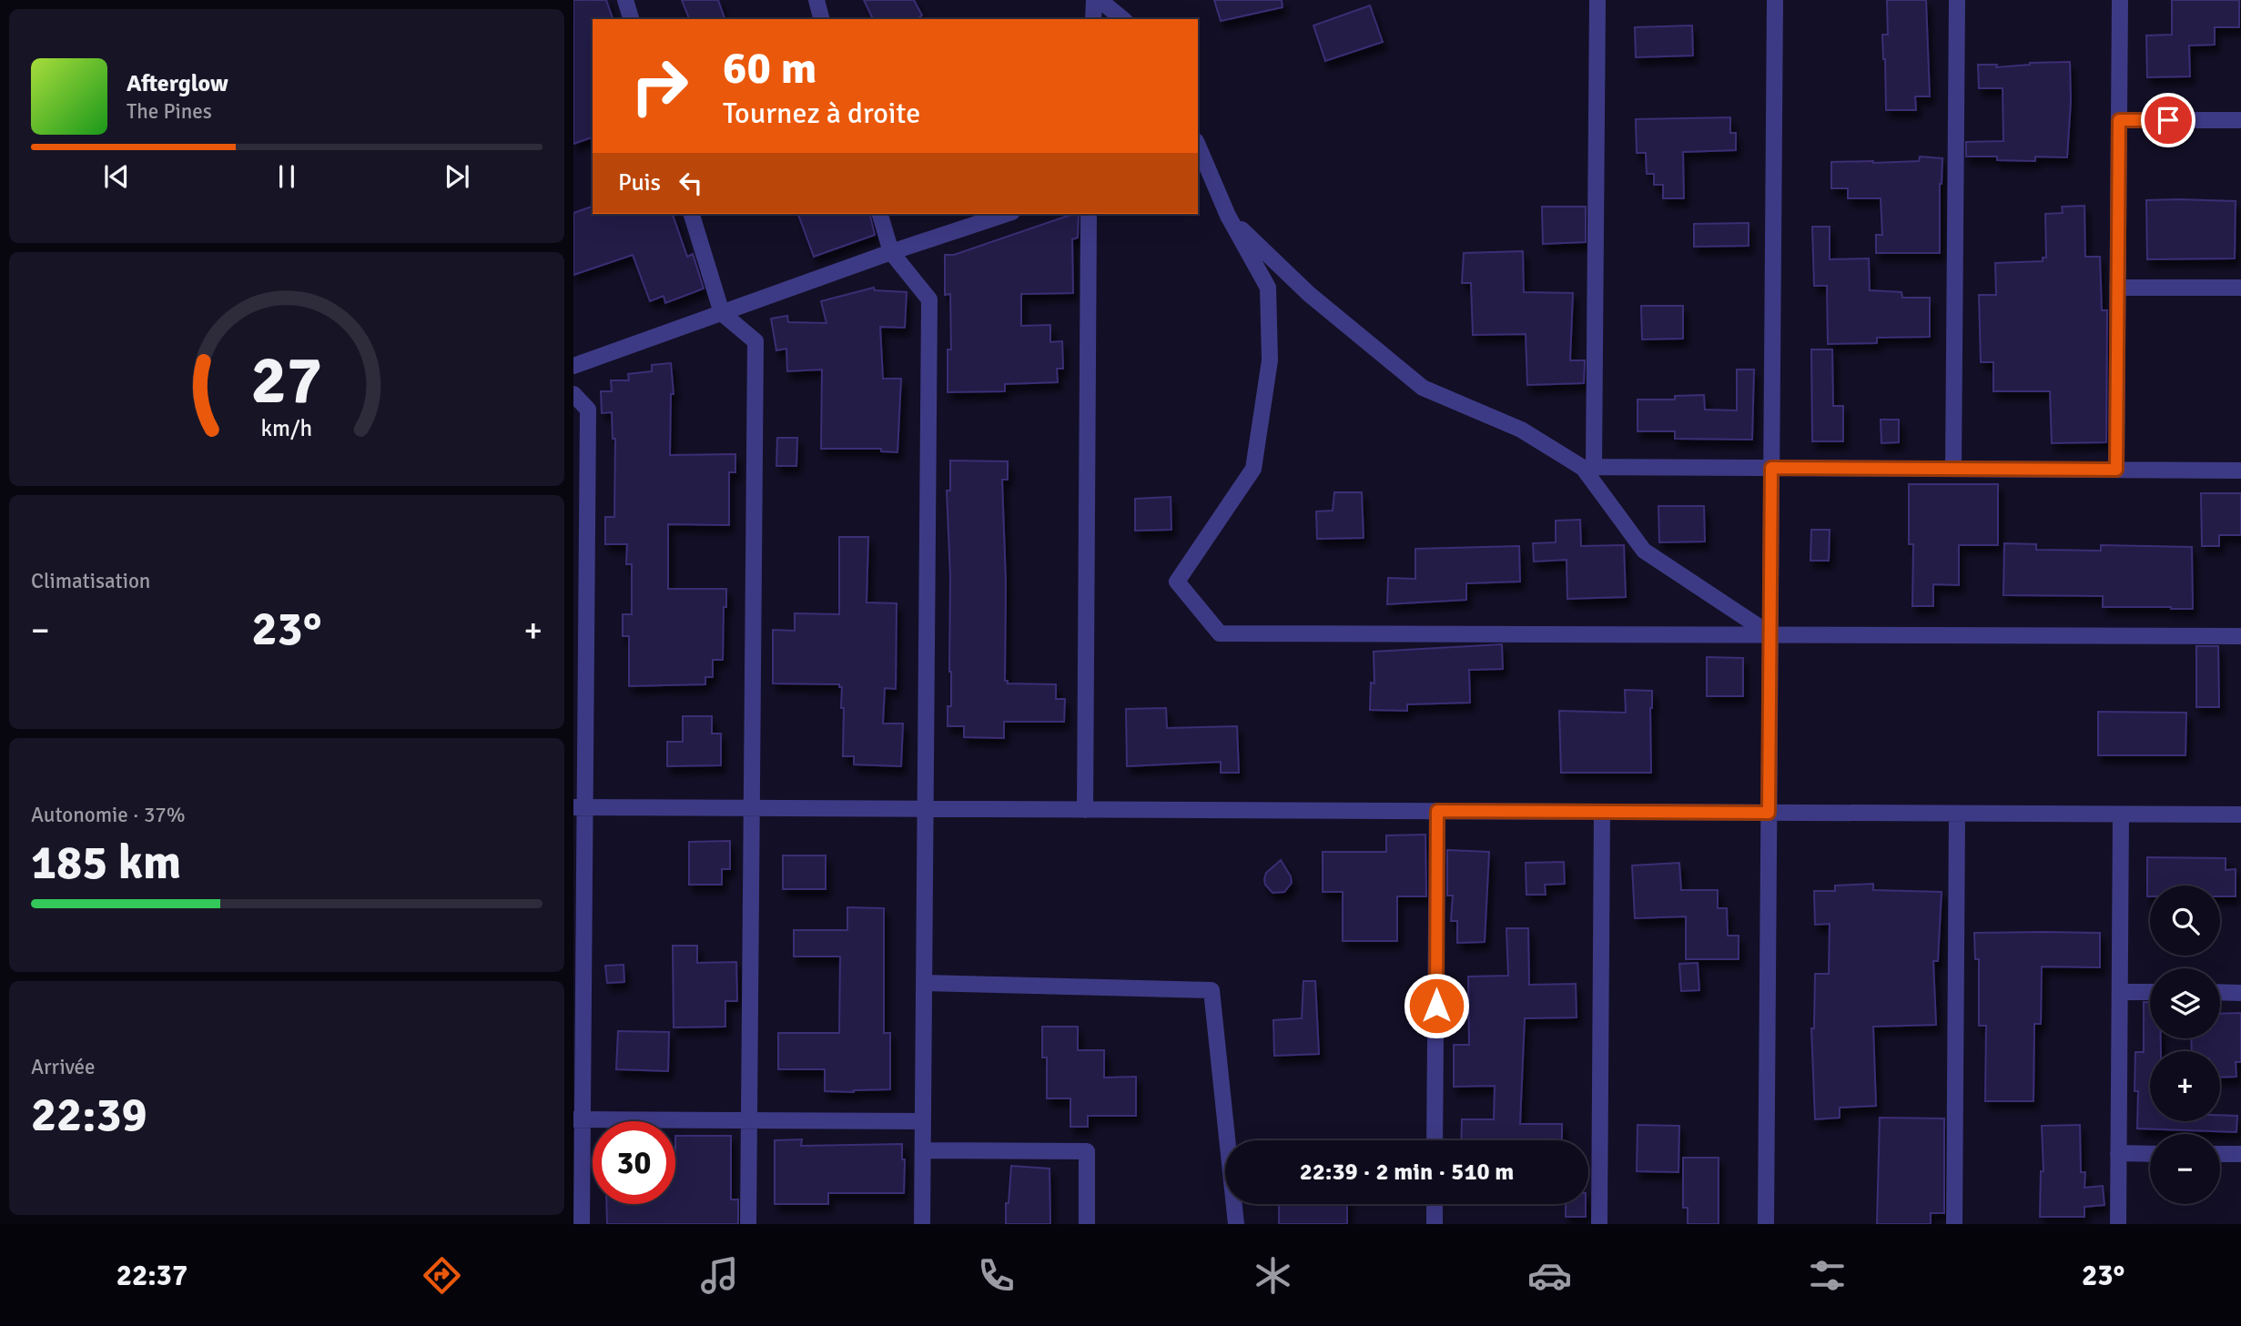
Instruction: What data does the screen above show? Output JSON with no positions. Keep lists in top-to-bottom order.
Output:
{
  "page": {
    "turn": ["60 m", "Tournez à droite"],
    "song": ["Afterglow", "The Pines"],
    "then": "Puis",
    "tile": [
      "Climatisation",
      ["Autonomie · 37%", "185 km"],
      ["Arrivée", "22:39"]
    ],
    "heat": ["−", "23°", "+"],
    "map_buttons": ["+", "−"],
    "limit": "30",
    "trip": "22:39 · 2 min · 510 m",
    "tabs": ["22:37", "23°"],
    "gauge": ["27", "km/h"]
  }
}
